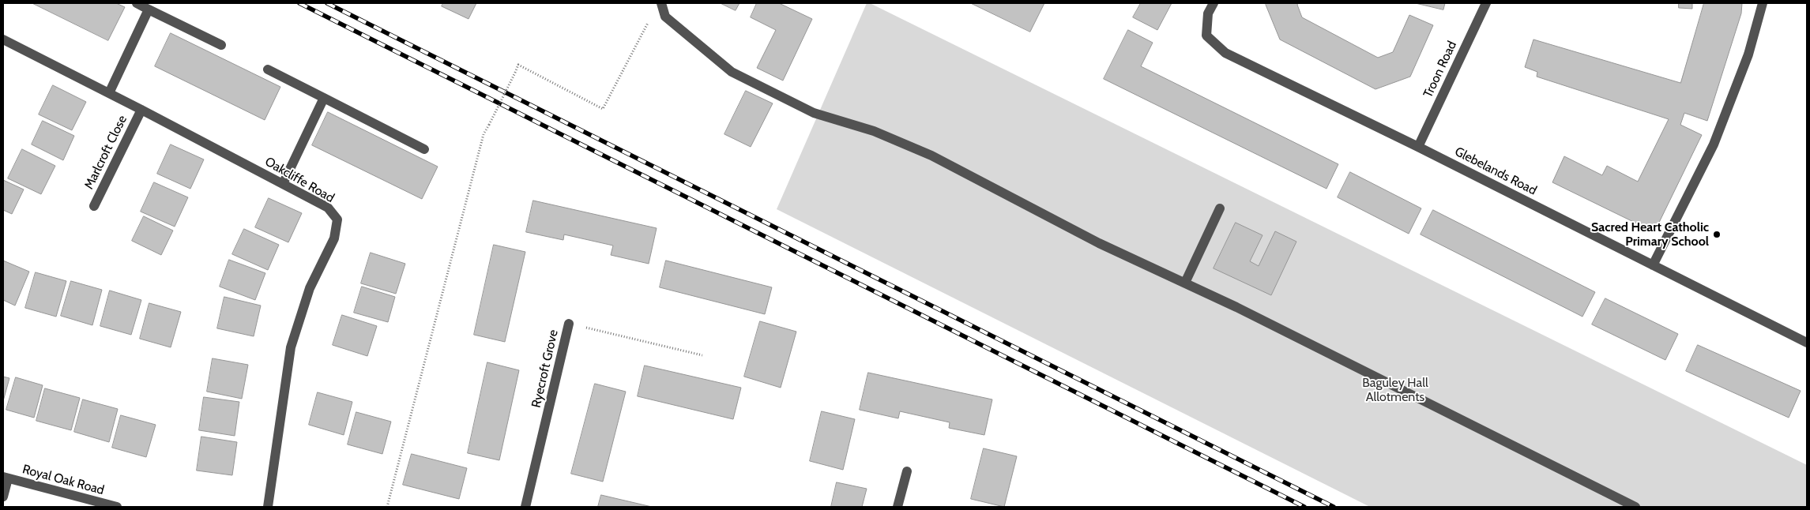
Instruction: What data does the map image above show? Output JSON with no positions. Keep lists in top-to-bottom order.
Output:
{
  "streets": {
    "street": [
      "Troon Road",
      "Marlcroft Close",
      "Glebelands Road",
      "Oakcliffe Road",
      "Ryecroft Grove",
      "Royal Oak Road"
    ]
  },
  "crossings": [
    ["Troon Road", "Glebelands Road"],
    ["Marlcroft Close", "Oakcliffe Road"]
  ],
  "parks": ["Baguley Hall Allotments"],
  "places": ["Sacred Heart Catholic Primary School"]
}
